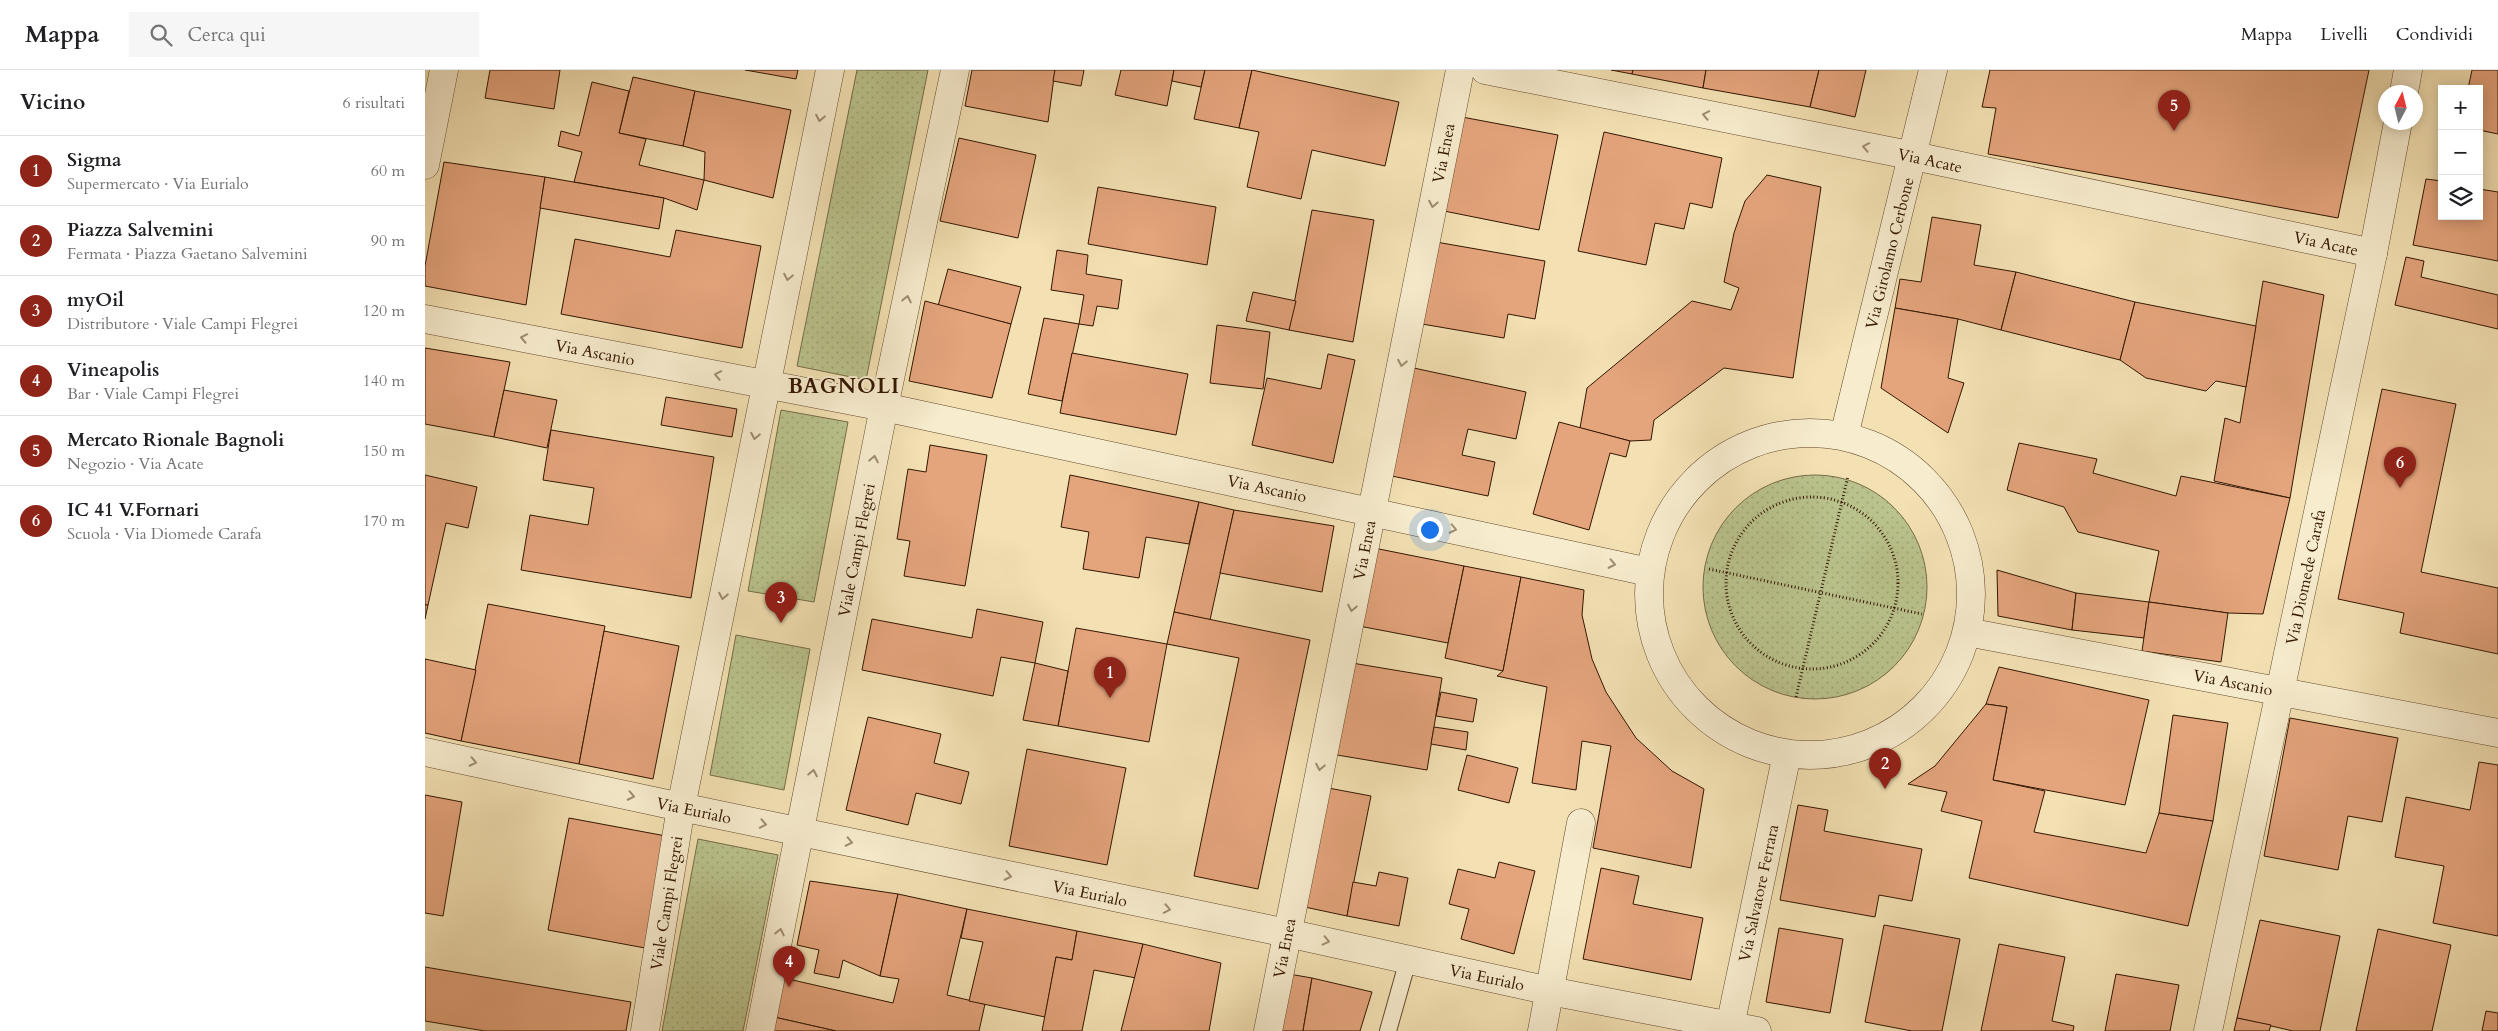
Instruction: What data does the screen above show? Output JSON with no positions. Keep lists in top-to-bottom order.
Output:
{
  "streets": {
    "street": [
      "Via Enea",
      "Via Acate",
      "Via Girolamo Cerbone",
      "Via Ascanio",
      "Viale Campi Flegrei",
      "Via Diomede Carafa",
      "Via Eurialo",
      "Via Salvatore Ferrara"
    ]
  },
  "crossings": [
    ["Via Enea", "Via Ascanio"],
    ["Via Enea", "Via Eurialo"],
    ["Via Acate", "Via Girolamo Cerbone"],
    ["Via Acate", "Via Diomede Carafa"],
    ["Via Ascanio", "Viale Campi Flegrei"],
    ["Via Ascanio", "Via Diomede Carafa"],
    ["Viale Campi Flegrei", "Via Eurialo"],
    ["Via Eurialo", "Via Salvatore Ferrara"]
  ],
  "one_way": ["Via Enea", "Via Acate", "Via Eurialo"],
  "districts": ["BAGNOLI"],
  "north": "top",
  "page": {
    "header": "Mappa",
    "search": "Cerca qui",
    "nav": ["Mappa", "Livelli", "Condividi"],
    "heading": ["Vicino", "6 risultati"],
    "map_buttons": ["+", "−"],
    "pins": [
      "5",
      "6",
      "3",
      "1",
      "2",
      "4"
    ],
    "list": [
      {
        "mark": "1",
        "name": "Sigma",
        "note": "Supermercato · Via Eurialo",
        "value": "60 m"
      },
      {
        "mark": "2",
        "name": "Piazza Salvemini",
        "note": "Fermata · Piazza Gaetano Salvemini",
        "value": "90 m"
      },
      {
        "mark": "3",
        "name": "myOil",
        "note": "Distributore · Viale Campi Flegrei",
        "value": "120 m"
      },
      {
        "mark": "4",
        "name": "Vineapolis",
        "note": "Bar · Viale Campi Flegrei",
        "value": "140 m"
      },
      {
        "mark": "5",
        "name": "Mercato Rionale Bagnoli",
        "note": "Negozio · Via Acate",
        "value": "150 m"
      },
      {
        "mark": "6",
        "name": "IC 41 V.Fornari",
        "note": "Scuola · Via Diomede Carafa",
        "value": "170 m"
      }
    ]
  }
}
